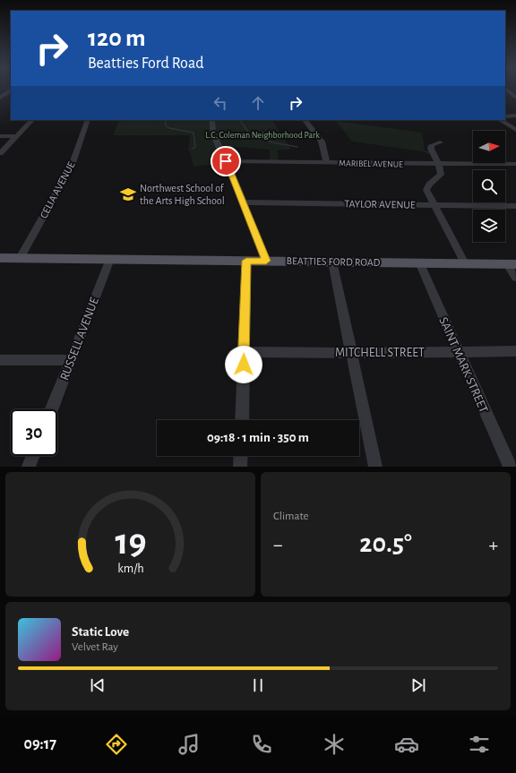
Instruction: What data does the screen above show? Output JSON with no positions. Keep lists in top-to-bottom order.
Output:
{
  "streets": {
    "main road": ["BEATTIES FORD ROAD"],
    "street": [
      "MARIBEL AVENUE",
      "CELIA AVENUE",
      "TAYLOR AVENUE",
      "RUSSELL AVENUE",
      "MITCHELL STREET",
      "SAINT MARK STREET"
    ]
  },
  "crossings": [
    ["CELIA AVENUE", "BEATTIES FORD ROAD"],
    ["BEATTIES FORD ROAD", "RUSSELL AVENUE"],
    ["BEATTIES FORD ROAD", "SAINT MARK STREET"],
    ["MITCHELL STREET", "SAINT MARK STREET"]
  ],
  "parks": ["L.C. Coleman Neighborhood Park"],
  "places": {
    "school or university": ["Northwest School of the Arts High School"]
  },
  "north": "right",
  "page": {
    "turn": ["120 m", "Beatties Ford Road"],
    "limit": "30",
    "trip": "09:18 · 1 min · 350 m",
    "tile": "Climate",
    "heat": ["−", "20.5°", "+"],
    "song": ["Static Love", "Velvet Ray"],
    "tabs": "09:17",
    "gauge": ["19", "km/h"]
  }
}
